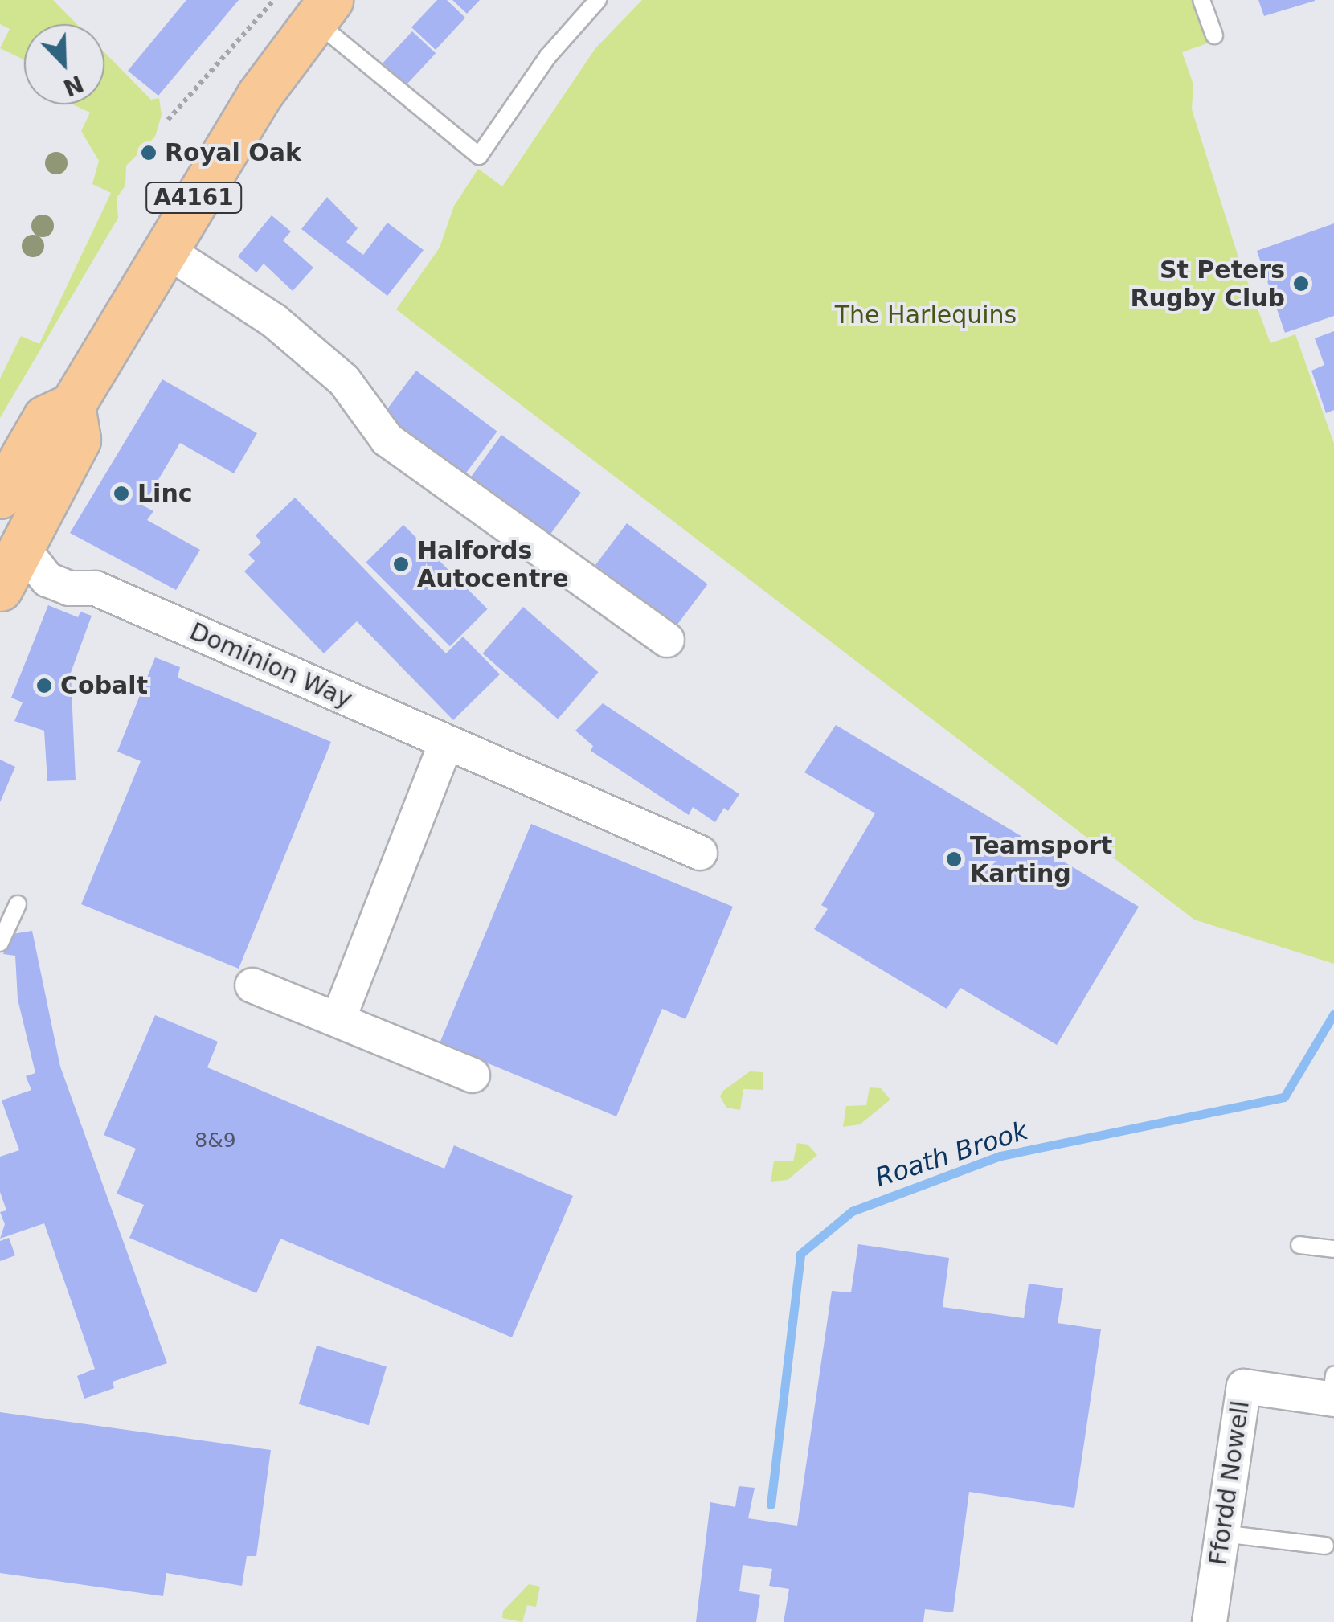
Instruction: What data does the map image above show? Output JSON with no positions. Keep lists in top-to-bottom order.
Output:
{
  "streets": {
    "main road": ["A4161"],
    "street": ["Dominion Way", "Ffordd Nowell"]
  },
  "water": ["Roath Brook"],
  "parks": ["The Harlequins"],
  "places": [
    "Royal Oak",
    "St Peters Rugby Club",
    "Linc",
    "Halfords Autocentre",
    "Cobalt",
    "Teamsport Karting"
  ],
  "house_numbers": ["8&9"],
  "north": "bottom right"
}
